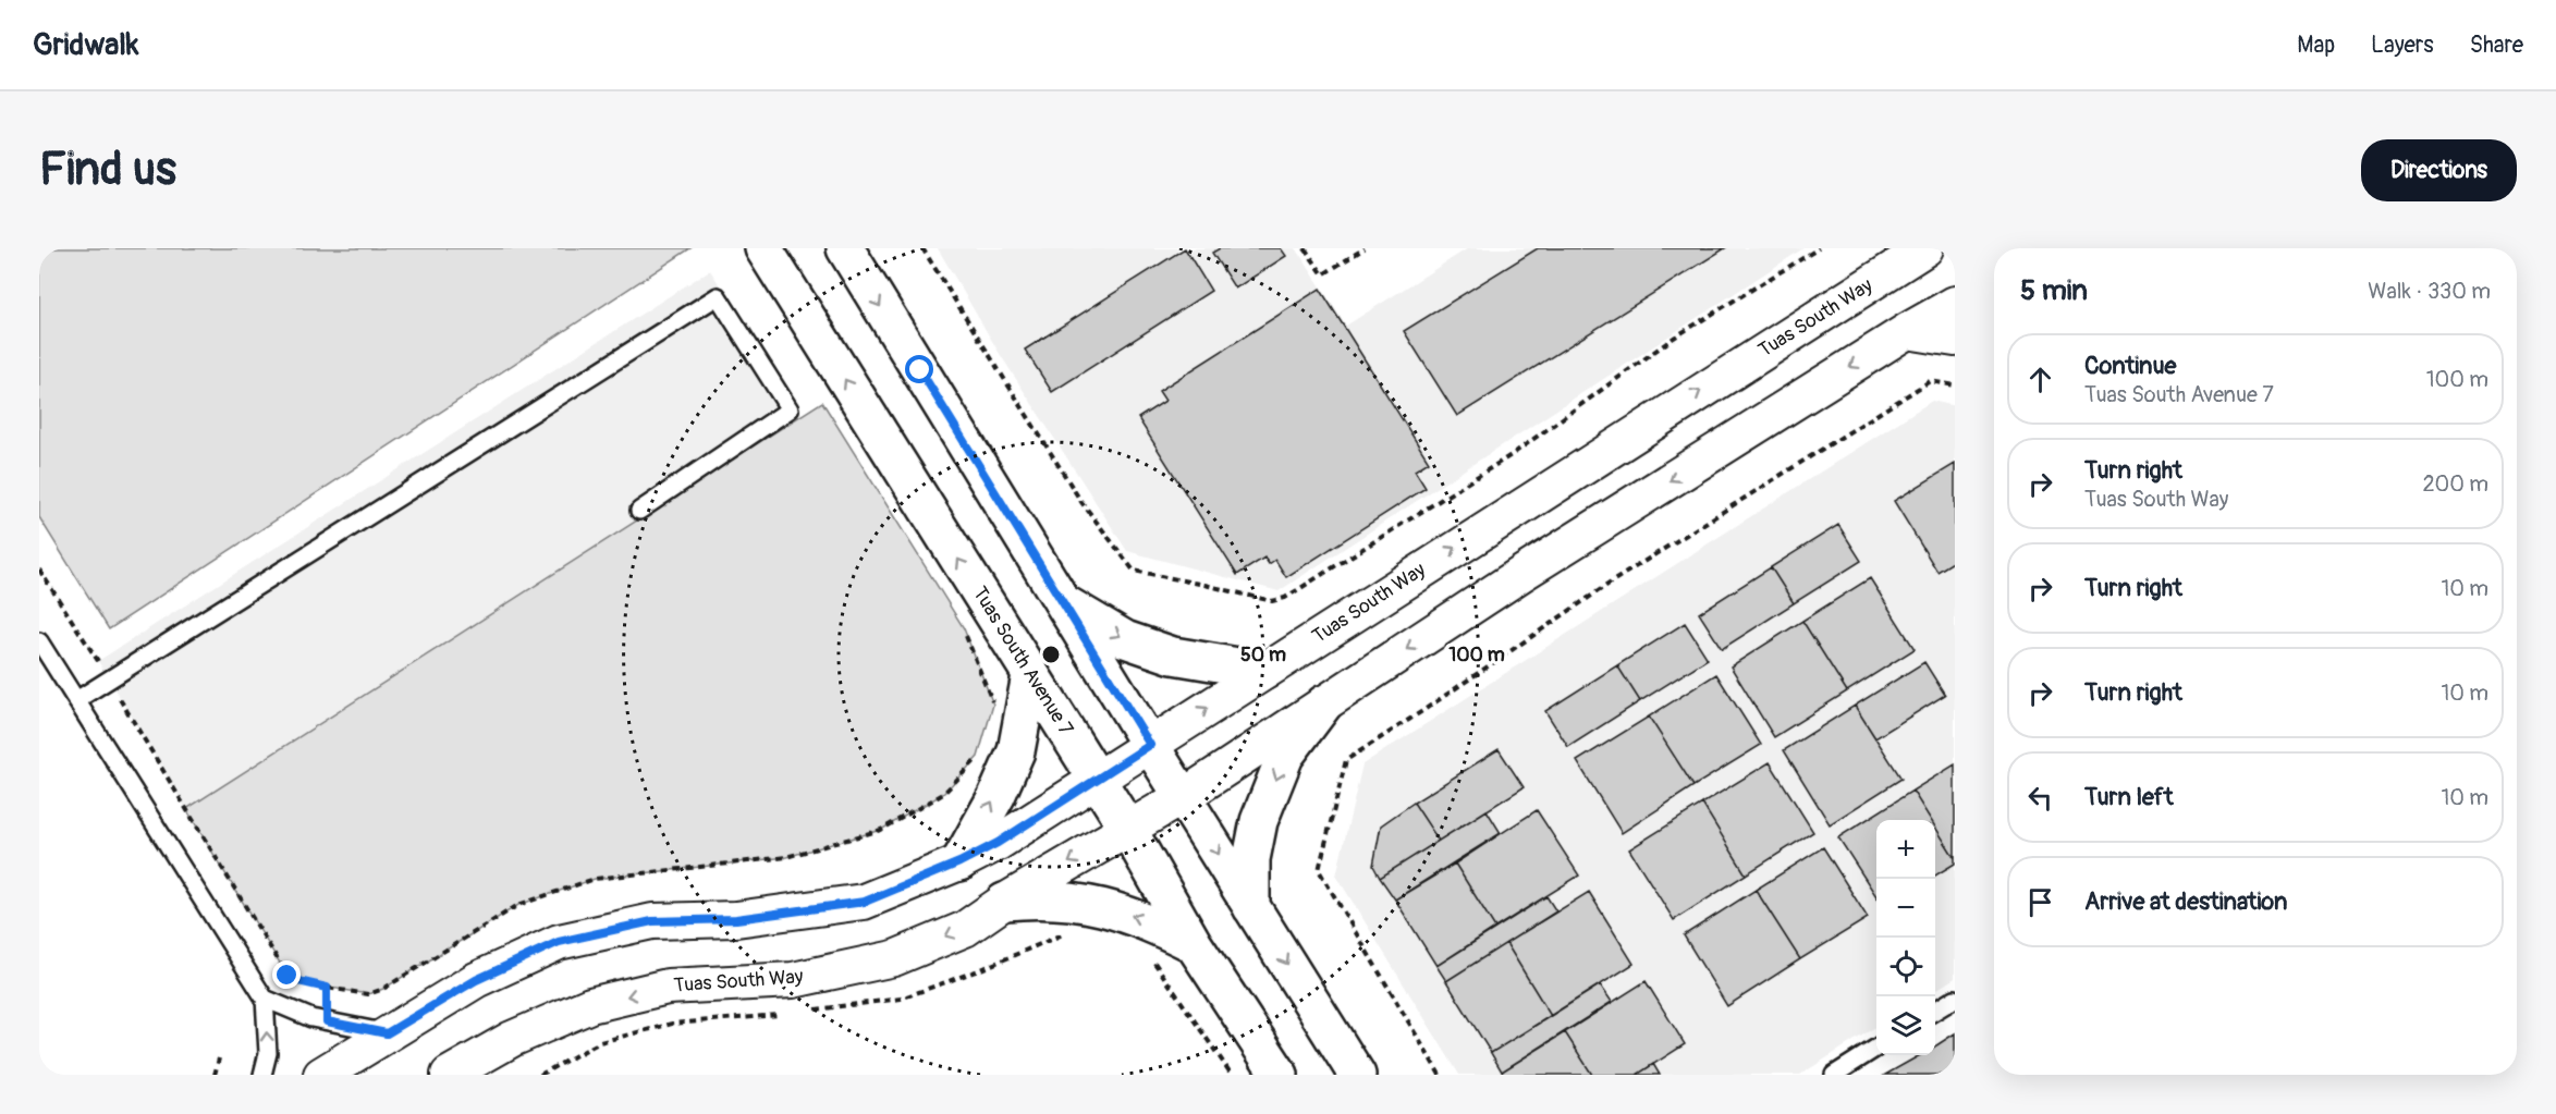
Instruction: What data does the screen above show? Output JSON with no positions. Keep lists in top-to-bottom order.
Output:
{
  "streets": {
    "street": ["Tuas South Way", "Tuas South Avenue 7"]
  },
  "crossings": [
    ["Tuas South Way", "Tuas South Avenue 7"]
  ],
  "page": {
    "header": "Gridwalk",
    "nav": ["Map", "Layers", "Share"],
    "buttons": "Directions",
    "title": "Find us",
    "heading": ["5 min", "Walk · 330 m"],
    "list": [
      ["Continue", "Tuas South Avenue 7", "100 m"],
      ["Turn right", "Tuas South Way", "200 m"],
      ["Turn right", "10 m"],
      ["Turn right", "10 m"],
      ["Turn left", "10 m"],
      "Arrive at destination"
    ],
    "map_buttons": ["+", "−"]
  },
  "rings": ["50 m", "100 m"]
}
